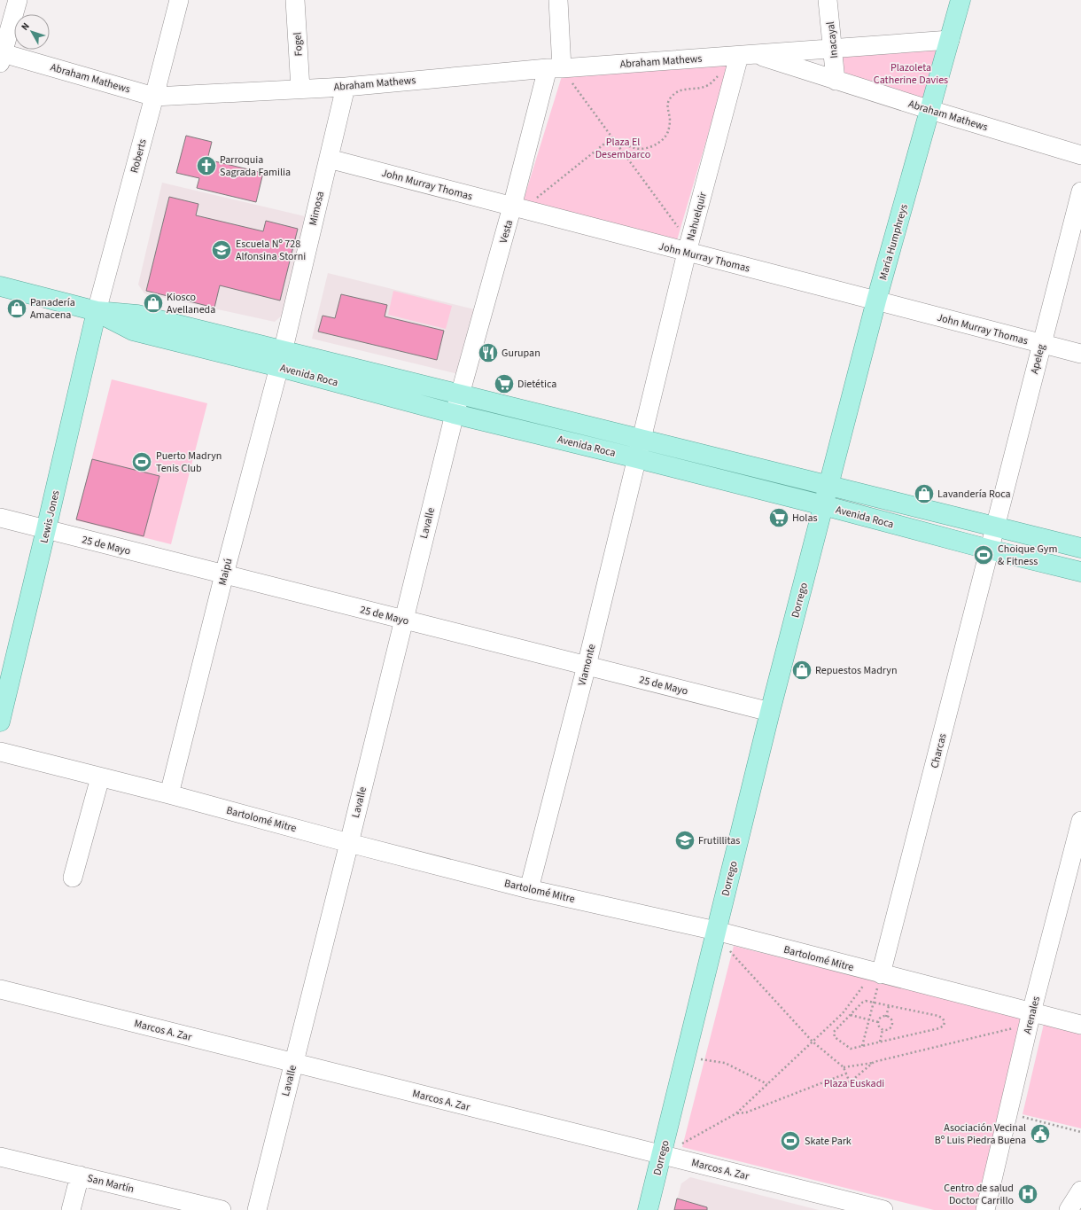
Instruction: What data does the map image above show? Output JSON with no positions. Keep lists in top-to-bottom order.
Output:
{
  "streets": {
    "main road": [
      "María Humphreys",
      "Avenida Roca",
      "Lewis Jones",
      "Dorrego"
    ],
    "street": [
      "Inacayal",
      "Fogel",
      "Abraham Mathews",
      "Roberts",
      "John Murray Thomas",
      "Mimosa",
      "Nahuelquir",
      "Vesta",
      "Apeleg",
      "Lavalle",
      "25 de Mayo",
      "Maipú",
      "Viamonte",
      "Charcas",
      "Bartolomé Mitre",
      "Arenales",
      "Marcos A. Zar",
      "San Martín"
    ]
  },
  "crossings": [
    ["Inacayal", "Abraham Mathews"],
    ["Fogel", "Abraham Mathews"],
    ["Abraham Mathews", "Roberts"],
    ["Abraham Mathews", "Mimosa"],
    ["Abraham Mathews", "Nahuelquir"],
    ["Abraham Mathews", "Vesta"],
    ["Abraham Mathews", "María Humphreys"],
    ["Roberts", "Avenida Roca"],
    ["Roberts", "Lewis Jones"],
    ["John Murray Thomas", "Mimosa"],
    ["John Murray Thomas", "Nahuelquir"],
    ["John Murray Thomas", "Vesta"],
    ["John Murray Thomas", "María Humphreys"],
    ["John Murray Thomas", "Apeleg"],
    ["Mimosa", "Avenida Roca"],
    ["Mimosa", "Maipú"],
    ["Nahuelquir", "Avenida Roca"],
    ["Nahuelquir", "Viamonte"],
    ["Vesta", "Avenida Roca"],
    ["Vesta", "Lavalle"],
    ["María Humphreys", "Avenida Roca"],
    ["María Humphreys", "Dorrego"],
    ["Apeleg", "Avenida Roca"],
    ["Apeleg", "Charcas"],
    ["Avenida Roca", "Lewis Jones"],
    ["Avenida Roca", "Lavalle"],
    ["Avenida Roca", "Maipú"],
    ["Avenida Roca", "Dorrego"],
    ["Avenida Roca", "Viamonte"],
    ["Avenida Roca", "Charcas"],
    ["Lewis Jones", "25 de Mayo"],
    ["Lavalle", "25 de Mayo"],
    ["Lavalle", "Bartolomé Mitre"],
    ["Lavalle", "Marcos A. Zar"],
    ["25 de Mayo", "Maipú"],
    ["25 de Mayo", "Dorrego"],
    ["25 de Mayo", "Viamonte"],
    ["Maipú", "Bartolomé Mitre"],
    ["Dorrego", "Bartolomé Mitre"],
    ["Dorrego", "Marcos A. Zar"],
    ["Viamonte", "Bartolomé Mitre"],
    ["Charcas", "Bartolomé Mitre"],
    ["Bartolomé Mitre", "Arenales"]
  ],
  "parks": ["Plazoleta Catherine Davies", "Plaza El Desembarco", "Plaza Euskadi"],
  "places": {
    "church": ["Parroquia Sagrada Familia"],
    "school or university": ["Escuela Nº 728 Alfonsina Storni", "Frutillitas"],
    "shop": [
      "Kiosco Avellaneda",
      "Panadería Amacena",
      "Lavandería Roca",
      "Repuestos Madryn"
    ],
    "restaurant": ["Gurupan"],
    "supermarket": ["Dietética", "Holas"],
    "sports": ["Puerto Madryn Tenis Club", "Choique Gym & Fitness", "Skate Park"],
    "public building": ["Asociación Vecinal Bº Luis Piedra Buena"],
    "hospital": ["Centro de salud Doctor Carrillo"]
  },
  "north": "top left"
}
